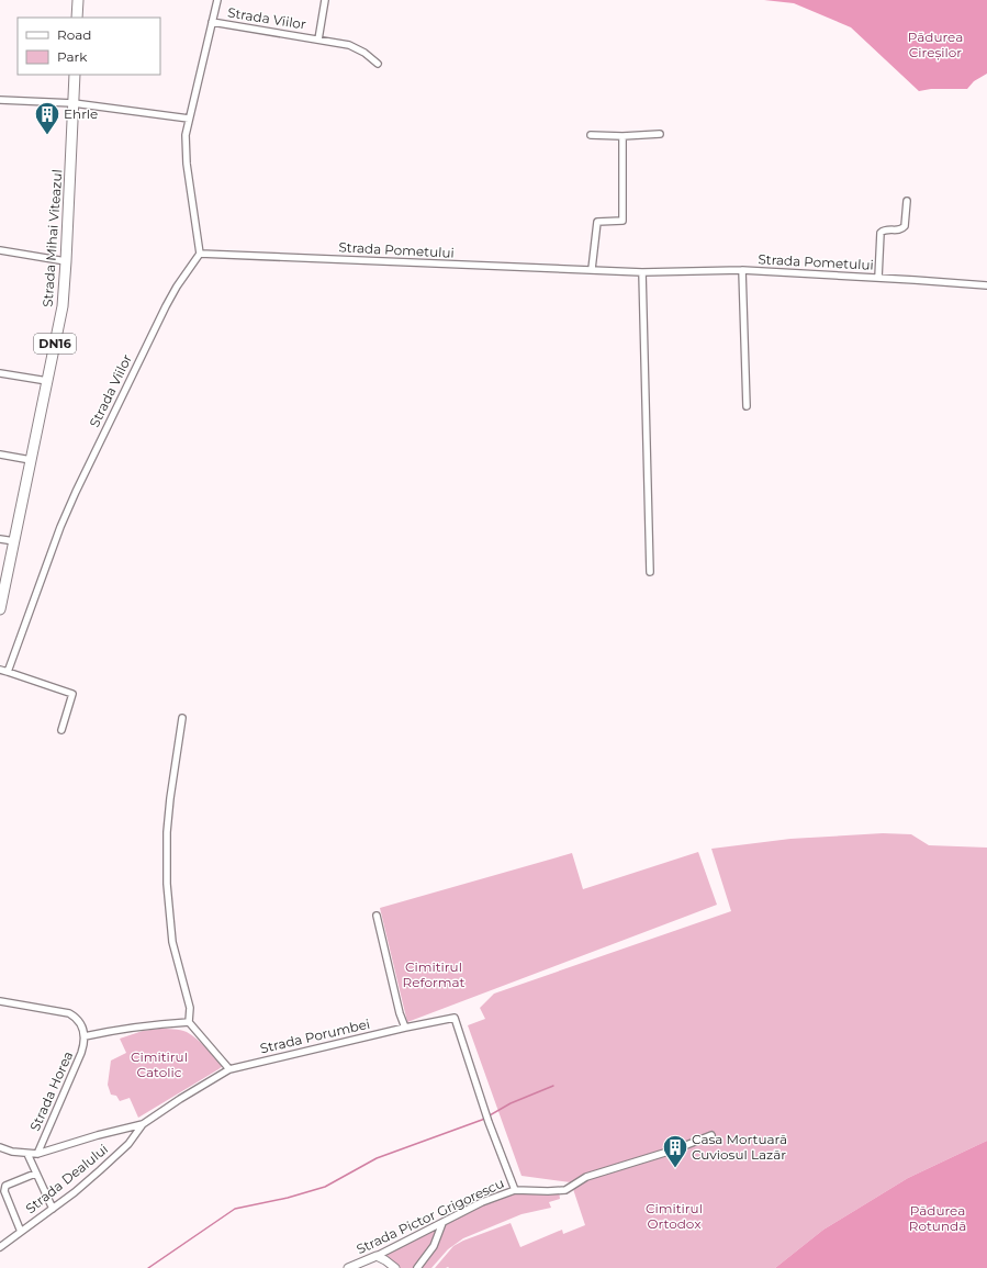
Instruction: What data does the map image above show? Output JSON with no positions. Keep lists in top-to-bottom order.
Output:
{
  "streets": {
    "highway": ["Strada Mihai Viteazul", "DN16"],
    "street": [
      "Strada Viilor",
      "Strada Pometului",
      "Strada Porumbei",
      "Strada Horea",
      "Strada Dealului",
      "Strada Pictor Grigorescu"
    ]
  },
  "crossings": [
    ["Strada Viilor", "Strada Pometului"],
    ["Strada Porumbei", "Strada Horea"],
    ["Strada Porumbei", "Strada Dealului"],
    ["Strada Porumbei", "Strada Pictor Grigorescu"]
  ],
  "parks": [
    "Pădurea Cireșilor",
    "Cimitirul Reformat",
    "Cimitirul Catolic",
    "Cimitirul Ortodox",
    "Pădurea Rotundă"
  ],
  "places": {
    "building": ["Ehrle", "Casa Mortuară Cuviosul Lazăr"]
  },
  "legend": ["Road", "Park"]
}
